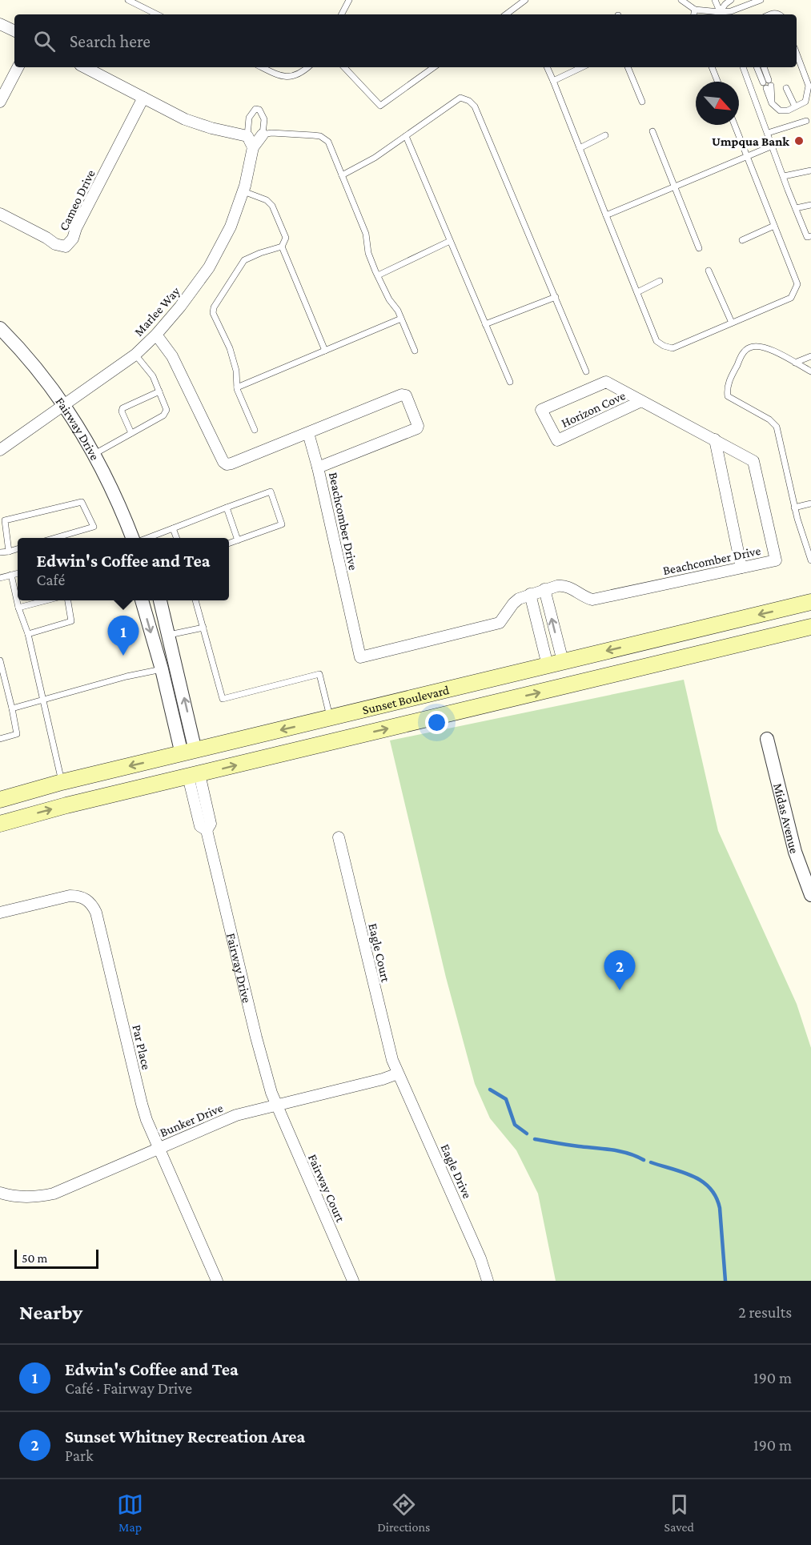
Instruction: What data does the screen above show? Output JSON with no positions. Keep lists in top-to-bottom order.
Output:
{
  "streets": {
    "main road": ["Sunset Boulevard"],
    "street": [
      "Cameo Drive",
      "Marlee Way",
      "Horizon Cove",
      "Fairway Drive",
      "Beachcomber Drive",
      "Midas Avenue",
      "Eagle Court",
      "Par Place",
      "Bunker Drive",
      "Eagle Drive",
      "Fairway Court"
    ]
  },
  "crossings": [
    ["Marlee Way", "Fairway Drive"],
    ["Horizon Cove", "Beachcomber Drive"],
    ["Fairway Drive", "Sunset Boulevard"],
    ["Fairway Drive", "Bunker Drive"],
    ["Fairway Drive", "Fairway Court"],
    ["Eagle Court", "Bunker Drive"],
    ["Eagle Court", "Eagle Drive"],
    ["Par Place", "Bunker Drive"],
    ["Bunker Drive", "Eagle Drive"],
    ["Bunker Drive", "Fairway Court"]
  ],
  "places": ["Umpqua Bank"],
  "scale_bar": "50 m",
  "north": "bottom right",
  "page": {
    "search": "Search here",
    "popup": ["Edwin's Coffee and Tea", "Café"],
    "pins": ["1", "2"],
    "scale": "50 m",
    "heading": ["Nearby", "2 results"],
    "list": [
      {
        "mark": "1",
        "name": "Edwin's Coffee and Tea",
        "note": "Café · Fairway Drive",
        "value": "190 m"
      },
      {
        "mark": "2",
        "name": "Sunset Whitney Recreation Area",
        "note": "Park",
        "value": "190 m"
      }
    ],
    "nav": ["Map", "Directions", "Saved"]
  }
}
